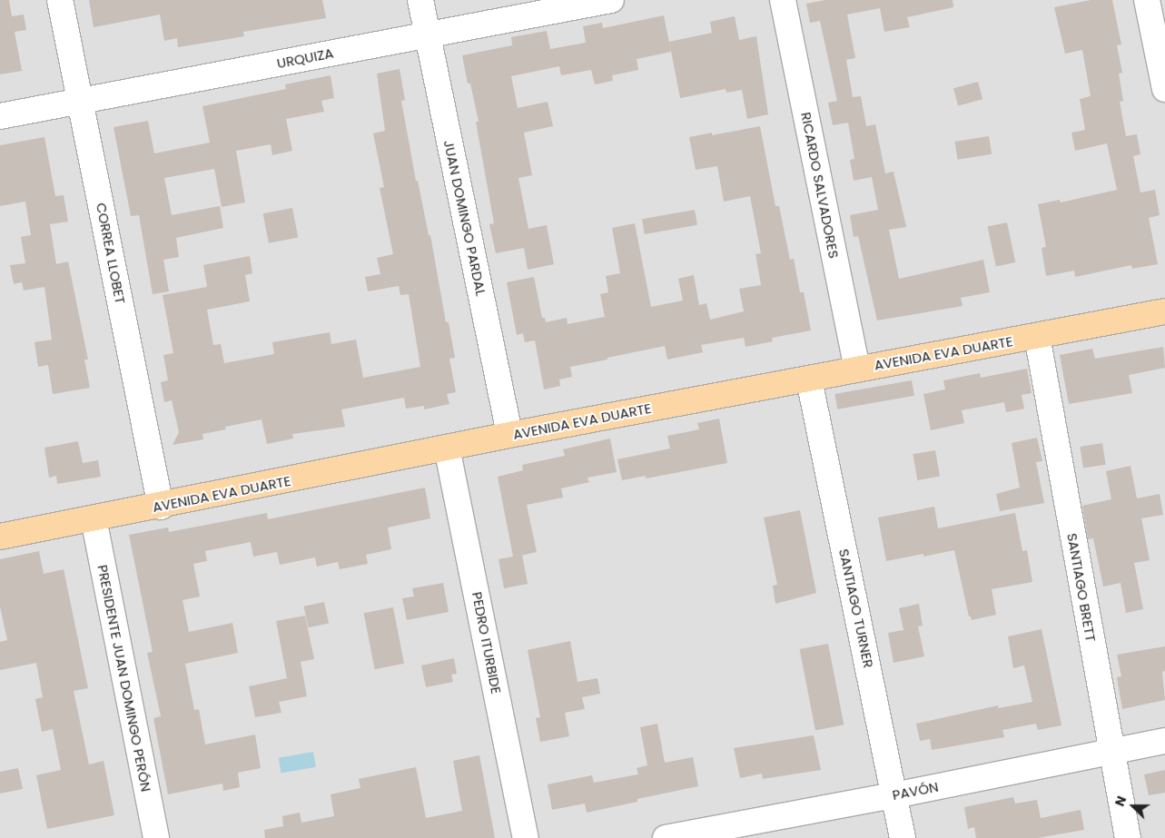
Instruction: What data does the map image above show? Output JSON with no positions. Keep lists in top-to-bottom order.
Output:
{
  "streets": {
    "main road": ["AVENIDA EVA DUARTE"],
    "street": [
      "URQUIZA",
      "RICARDO SALVADORES",
      "JUAN DOMINGO PARDAL",
      "CORREA LLOBET",
      "SANTIAGO BRETT",
      "SANTIAGO TURNER",
      "PEDRO ITURBIDE",
      "PRESIDENTE JUAN DOMINGO PERÓN",
      "PAVÓN"
    ]
  },
  "crossings": [
    ["URQUIZA", "JUAN DOMINGO PARDAL"],
    ["URQUIZA", "CORREA LLOBET"],
    ["RICARDO SALVADORES", "AVENIDA EVA DUARTE"],
    ["JUAN DOMINGO PARDAL", "AVENIDA EVA DUARTE"],
    ["CORREA LLOBET", "AVENIDA EVA DUARTE"],
    ["AVENIDA EVA DUARTE", "SANTIAGO BRETT"],
    ["AVENIDA EVA DUARTE", "SANTIAGO TURNER"],
    ["AVENIDA EVA DUARTE", "PEDRO ITURBIDE"],
    ["AVENIDA EVA DUARTE", "PRESIDENTE JUAN DOMINGO PERÓN"],
    ["SANTIAGO BRETT", "PAVÓN"],
    ["SANTIAGO TURNER", "PAVÓN"]
  ],
  "north": "left"
}
